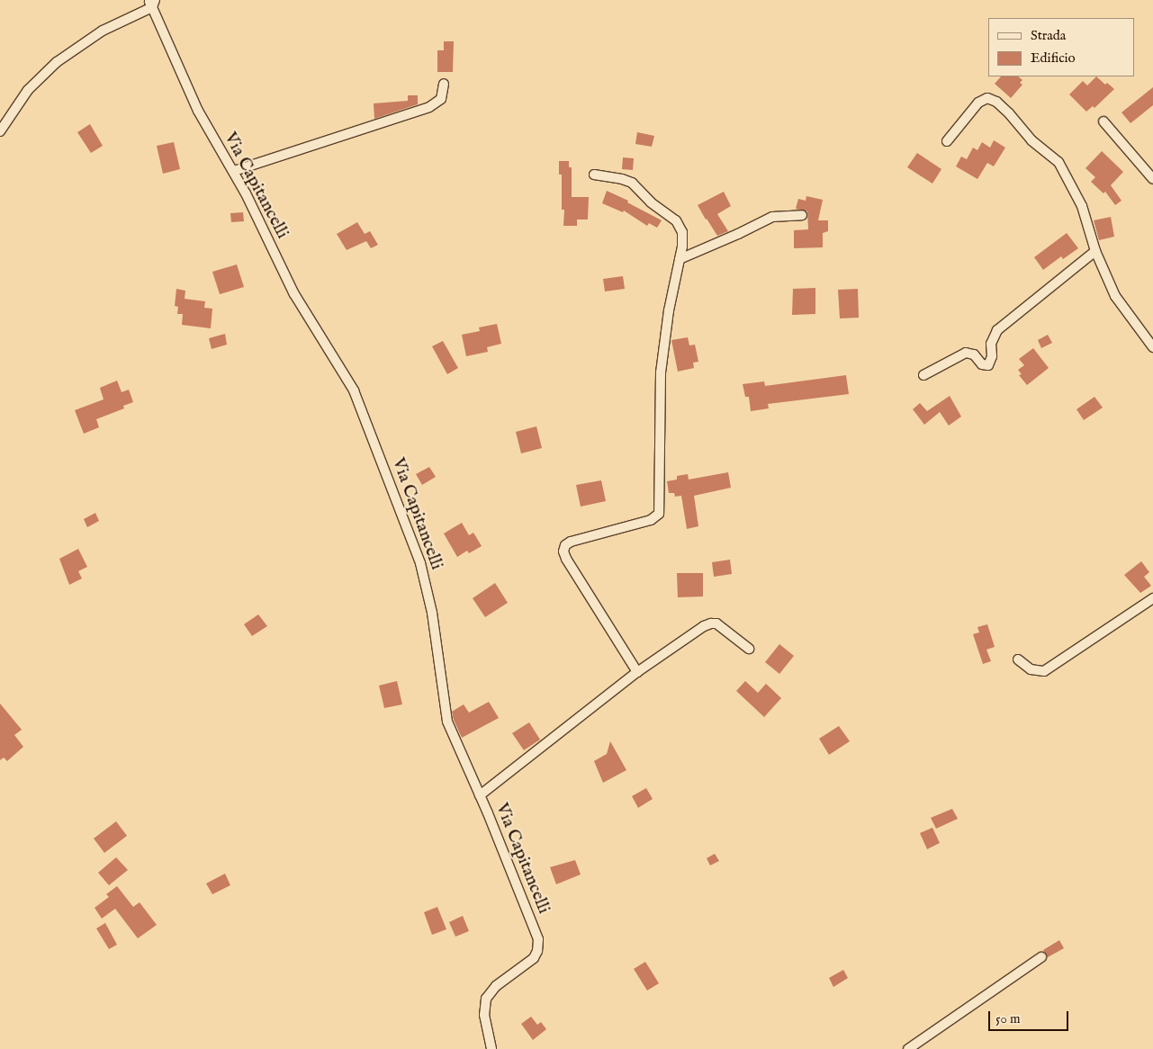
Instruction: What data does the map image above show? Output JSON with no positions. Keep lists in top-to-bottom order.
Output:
{
  "streets": {
    "street": ["Via Capitancelli"]
  },
  "legend": ["Strada", "Edificio"],
  "scale_bar": "50 m"
}
